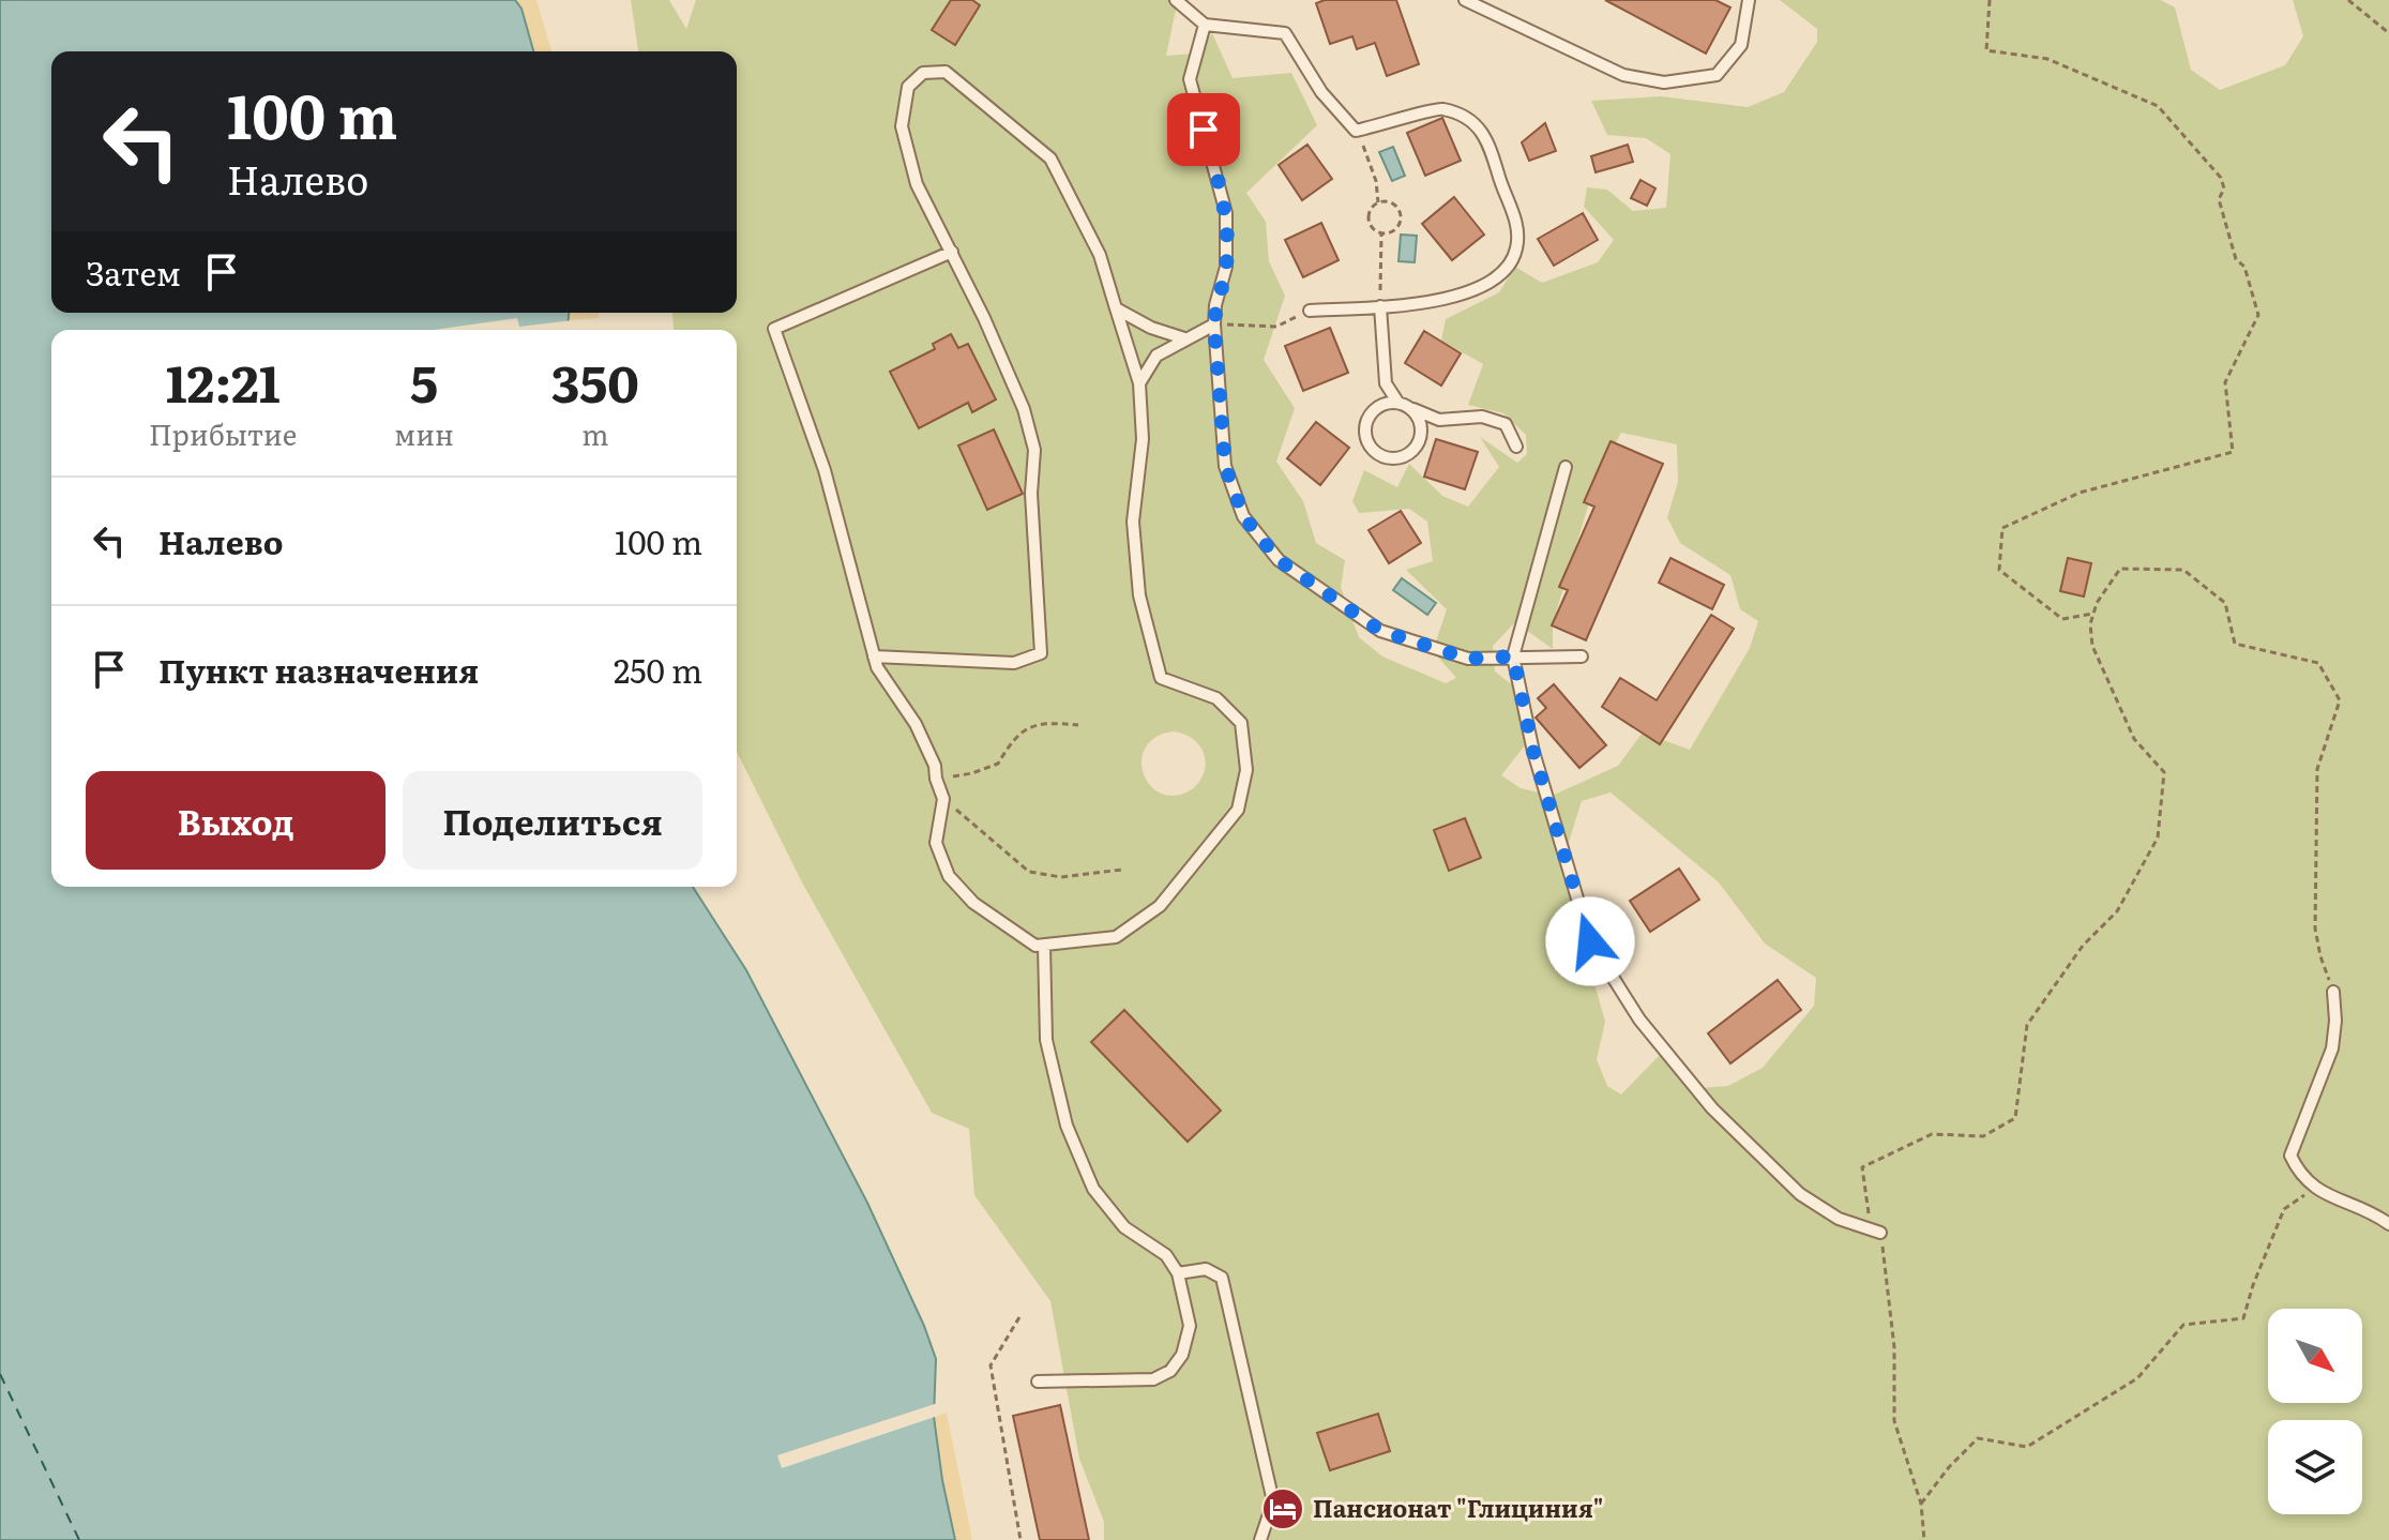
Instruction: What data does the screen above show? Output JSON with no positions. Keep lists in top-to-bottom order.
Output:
{
  "places": {
    "hotel": ["Пансионат \"Глициния\""]
  },
  "north": "bottom right",
  "page": {
    "turn": ["100 m", "Налево"],
    "then": "Затем",
    "eta": [
      "12:21",
      "Прибытие",
      "5",
      "мин",
      "350",
      "m"
    ],
    "list": [
      {
        "name": "Налево",
        "value": "100 m"
      },
      {
        "name": "Пункт назначения",
        "value": "250 m"
      }
    ],
    "buttons": ["Выход", "Поделиться"]
  }
}
